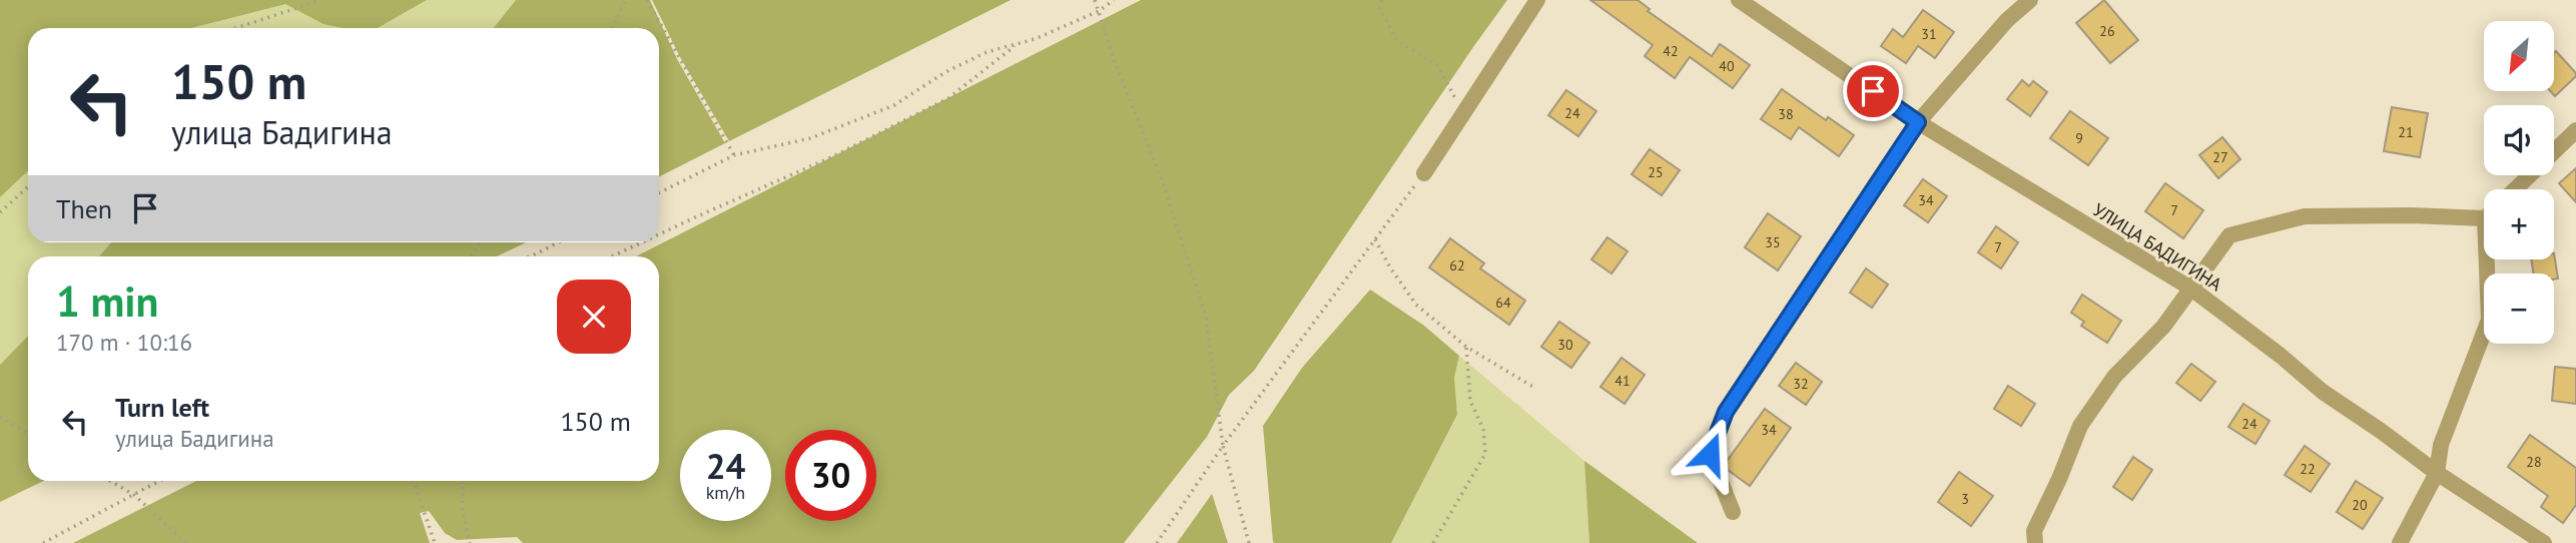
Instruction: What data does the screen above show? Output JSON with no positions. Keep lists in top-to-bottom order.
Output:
{
  "streets": {
    "street": ["УЛИЦА БАДИГИНА"]
  },
  "house_numbers": [
    "26",
    "31",
    "42",
    "40",
    "24",
    "38",
    "21",
    "9",
    "27",
    "25",
    "34",
    "7",
    "35",
    "7",
    "62",
    "64",
    "30",
    "41",
    "32",
    "24",
    "34",
    "28",
    "22",
    "3",
    "20"
  ],
  "north": "bottom left",
  "page": {
    "map_buttons": ["+", "−"],
    "turn": ["150 m", "улица Бадигина"],
    "then": "Then",
    "heading": ["1 min", "170 m · 10:16"],
    "list": [
      {
        "name": "Turn left",
        "note": "улица Бадигина",
        "value": "150 m"
      }
    ],
    "speed": "24 km/h",
    "limit": "30"
  }
}
